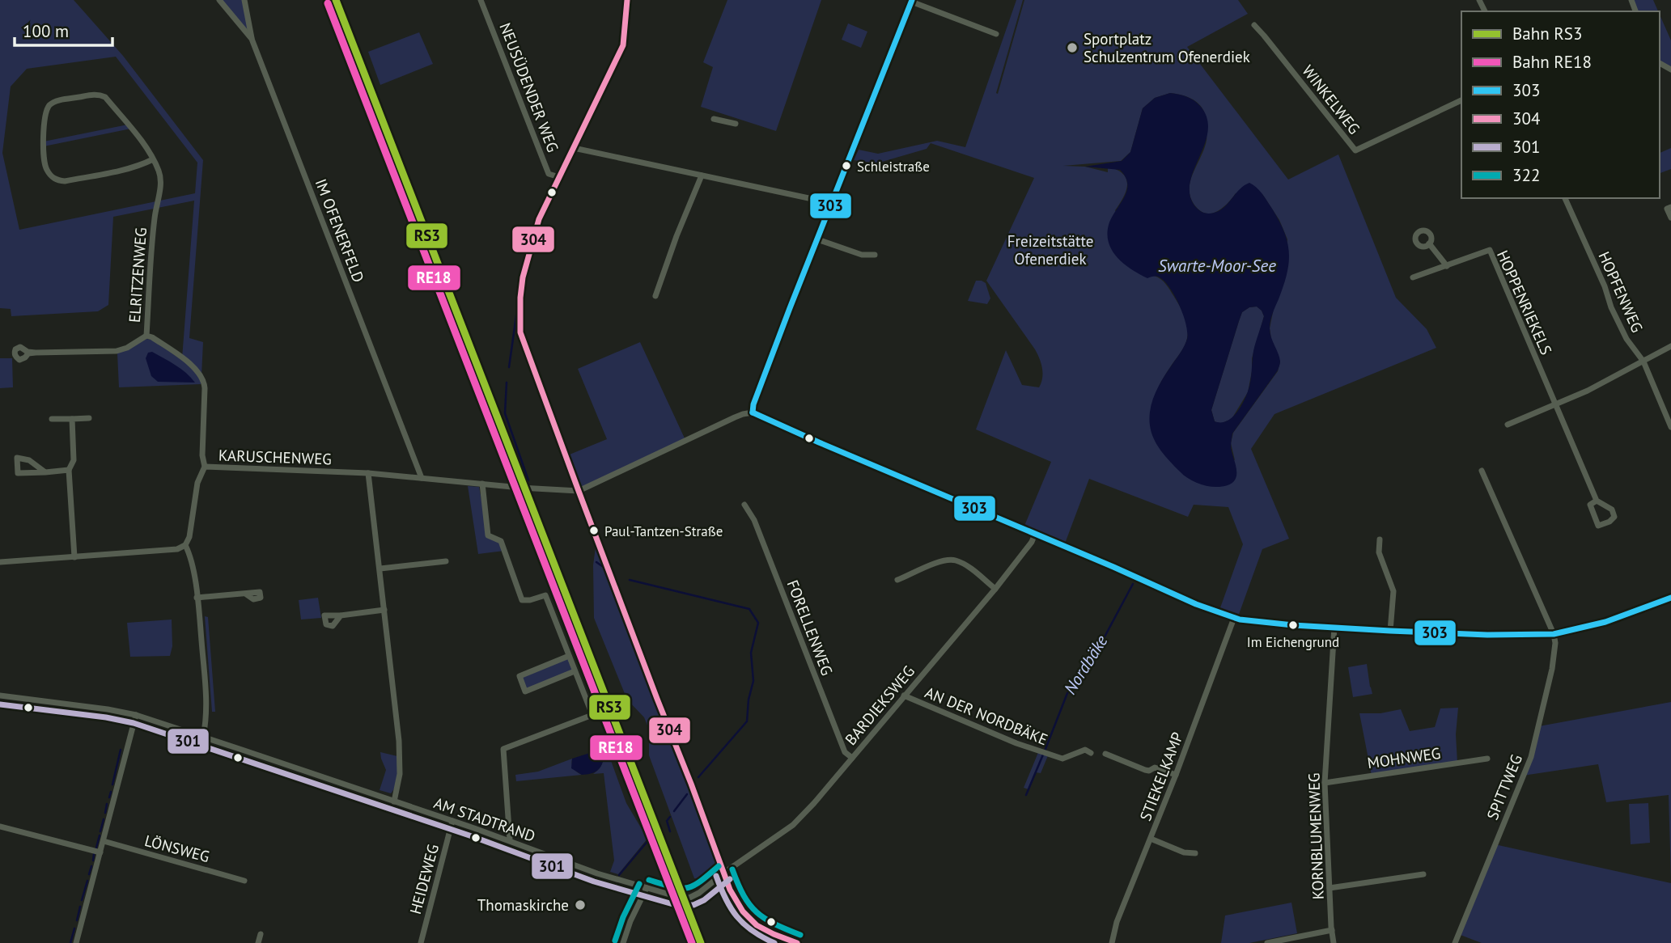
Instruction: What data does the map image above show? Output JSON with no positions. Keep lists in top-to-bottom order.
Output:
{
  "streets": {
    "street": [
      "NEUSÜDENDER WEG",
      "WINKELWEG",
      "IM OFENERFELD",
      "ELRITZENWEG",
      "HOPFENWEG",
      "HOPPENRIEKELS",
      "KARUSCHENWEG",
      "FORELLENWEG",
      "BARDIEKSWEG",
      "AN DER NORDBÄKE",
      "MOHNWEG",
      "STIEKELKAMP",
      "SPITTWEG",
      "AM STADTRAND",
      "KORNBLUMENWEG",
      "LÖNSWEG",
      "HEIDEWEG"
    ]
  },
  "crossings": [
    ["IM OFENERFELD", "KARUSCHENWEG"],
    ["ELRITZENWEG", "KARUSCHENWEG"],
    ["FORELLENWEG", "BARDIEKSWEG"],
    ["BARDIEKSWEG", "AN DER NORDBÄKE"],
    ["BARDIEKSWEG", "AM STADTRAND"],
    ["MOHNWEG", "KORNBLUMENWEG"],
    ["AM STADTRAND", "HEIDEWEG"]
  ],
  "water": ["Swarte-Moor-See", "Nordbäke"],
  "parks": ["Freizeitstätte Ofenerdiek"],
  "places": [
    "Sportplatz Schulzentrum Ofenerdiek",
    "Schleistraße",
    "Paul-Tantzen-Straße",
    "Im Eichengrund",
    "Thomaskirche"
  ],
  "lines": [
    "rail line RS3",
    "transit line 303",
    "transit line 304",
    "rail line RE18",
    "transit line 301",
    "transit line 322"
  ],
  "legend": [
    "Bahn RS3",
    "Bahn RE18",
    "303",
    "304",
    "301",
    "322"
  ],
  "scale_bar": "100 m"
}
